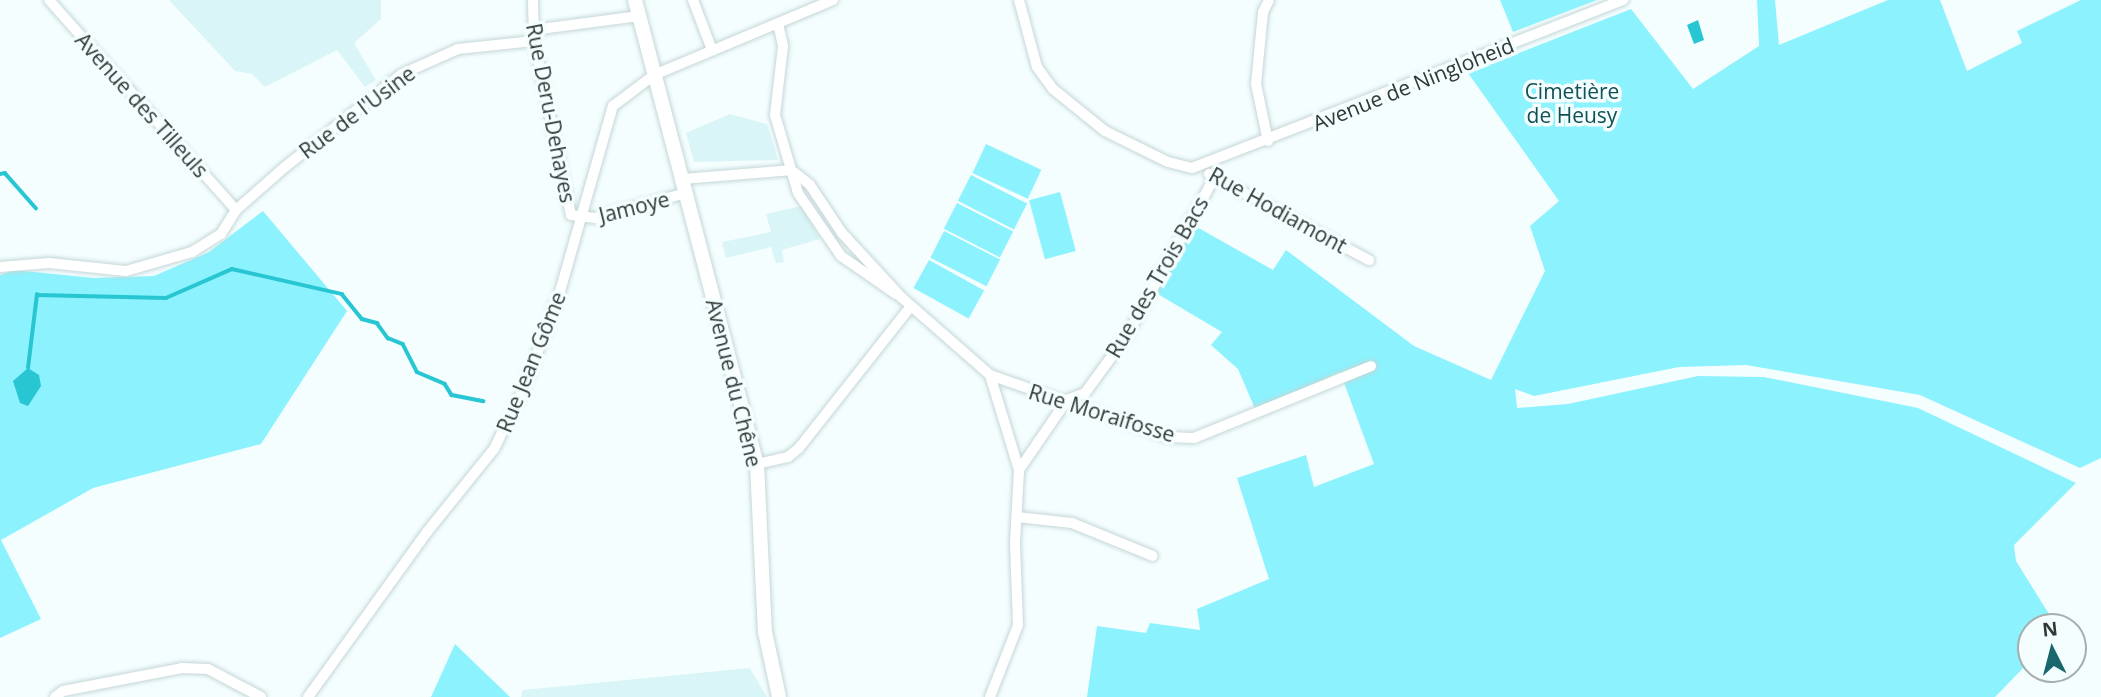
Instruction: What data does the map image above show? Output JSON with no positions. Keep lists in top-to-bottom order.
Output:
{
  "streets": {
    "main road": ["Avenue du Chêne"],
    "street": [
      "Avenue de Ningloheid",
      "Avenue des Tilleuls",
      "Rue de l'Usine",
      "Rue Deru-Dehayes",
      "Jamoye",
      "Rue Hodiamont",
      "Rue des Trois Bacs",
      "Rue Jean Gôme",
      "Rue Moraifosse"
    ]
  },
  "crossings": [
    ["Avenue de Ningloheid", "Rue Hodiamont"],
    ["Avenue des Tilleuls", "Rue de l'Usine"],
    ["Rue de l'Usine", "Rue Deru-Dehayes"],
    ["Rue de l'Usine", "Avenue du Chêne"],
    ["Rue Deru-Dehayes", "Jamoye"],
    ["Rue Deru-Dehayes", "Rue Jean Gôme"],
    ["Jamoye", "Rue Jean Gôme"],
    ["Jamoye", "Avenue du Chêne"],
    ["Rue Hodiamont", "Rue des Trois Bacs"],
    ["Rue des Trois Bacs", "Rue Moraifosse"],
    ["Rue Jean Gôme", "Avenue du Chêne"]
  ],
  "parks": ["Cimetière de Heusy"],
  "north": "top"
}
